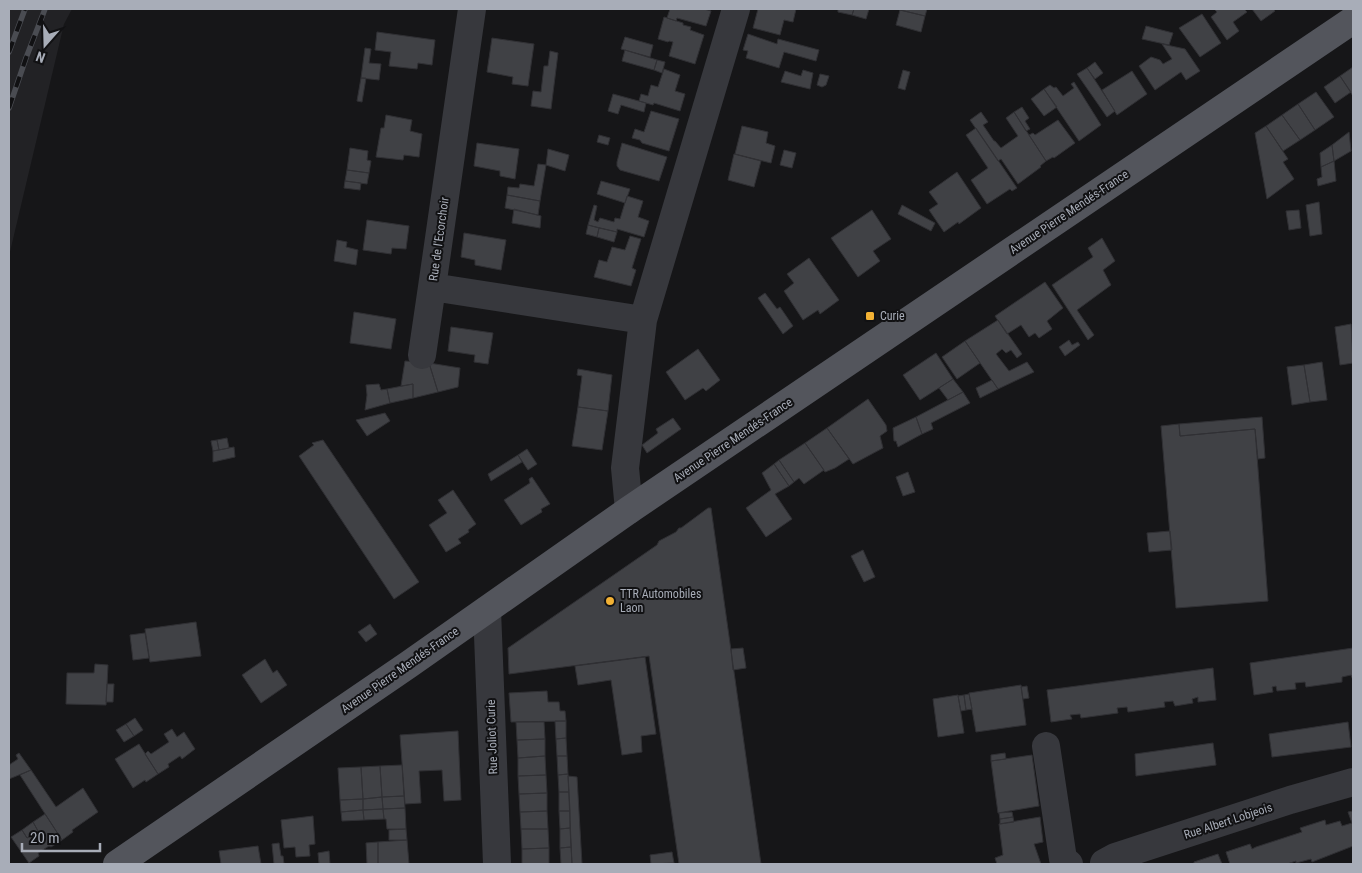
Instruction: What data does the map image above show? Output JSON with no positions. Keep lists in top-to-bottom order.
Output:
{
  "streets": {
    "main road": ["Avenue Pierre Mendés-France"],
    "street": ["Rue de l'Ecorchoir", "Rue Joliot Curie", "Rue Albert Lobjeois"]
  },
  "crossings": [
    ["Avenue Pierre Mendés-France", "Rue Joliot Curie"]
  ],
  "places": {
    "transit": ["Curie"],
    "other": ["TTR Automobiles Laon"]
  },
  "scale_bar": "20 m",
  "north": "bottom"
}
